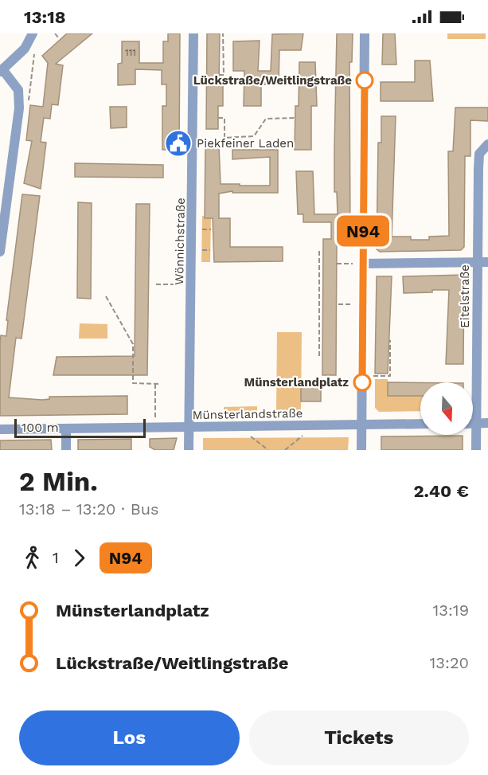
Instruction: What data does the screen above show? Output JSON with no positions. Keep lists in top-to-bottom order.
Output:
{
  "streets": {
    "street": ["Wönnichstraße", "Eitelstraße", "Münsterlandstraße"]
  },
  "crossings": [
    ["Wönnichstraße", "Münsterlandstraße"]
  ],
  "places": {
    "other": ["Lückstraße/Weitlingstraße", "Münsterlandplatz"],
    "public building": ["Piekfeiner Laden"]
  },
  "lines": ["bus line N94"],
  "house_numbers": ["111"],
  "scale_bar": "100 m",
  "north": "bottom",
  "page": {
    "status": "13:18",
    "on_map": "N94",
    "scale": "100 m",
    "heading": ["2 Min.", "13:18 – 13:20 · Bus", "2.40 €"],
    "legs": ["1", "N94"],
    "list": [
      {
        "name": "Münsterlandplatz",
        "value": "13:19"
      },
      {
        "name": "Lückstraße/Weitlingstraße",
        "value": "13:20"
      }
    ],
    "buttons": ["Los", "Tickets"]
  }
}
